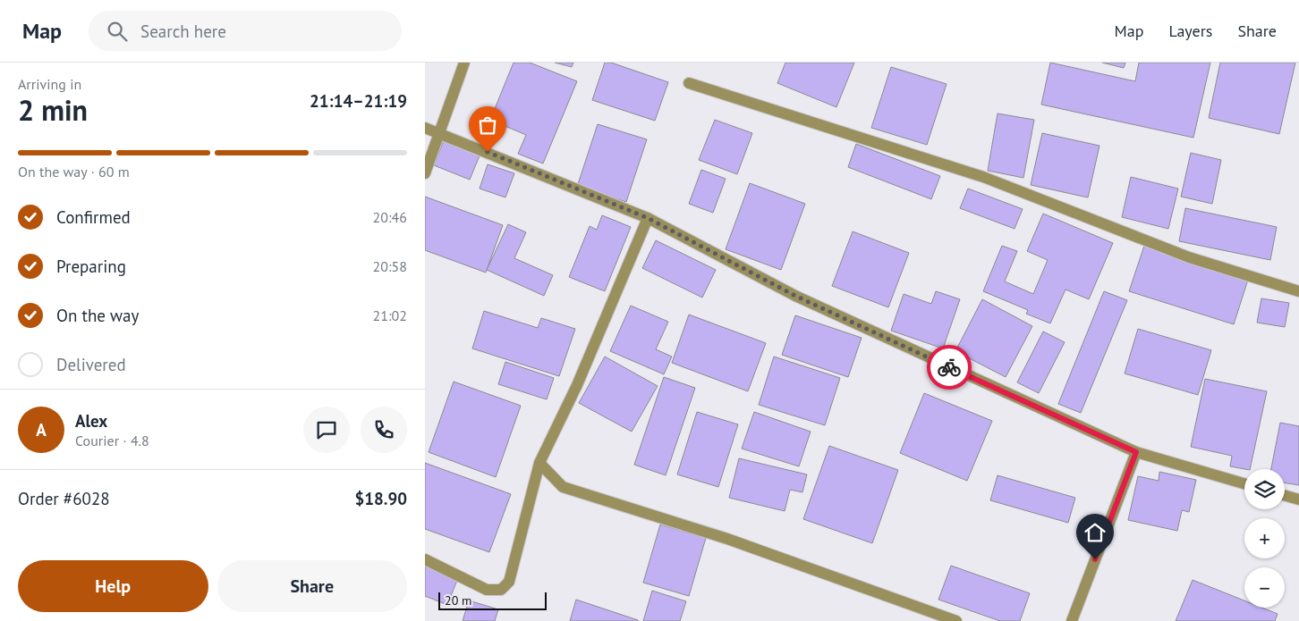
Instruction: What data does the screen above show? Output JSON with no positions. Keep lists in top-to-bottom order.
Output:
{
  "scale_bar": "20 m",
  "page": {
    "header": "Map",
    "search": "Search here",
    "nav": ["Map", "Layers", "Share"],
    "heading": ["2 min", "Arriving in", "21:14–21:19"],
    "panel": [
      "Alex",
      "Courier · 4.8",
      "Order #6028",
      "$18.90"
    ],
    "bar": "On the way · 60 m",
    "list": [
      ["Confirmed", "20:46"],
      ["Preparing", "20:58"],
      ["On the way", "21:02"],
      "Delivered"
    ],
    "round": "A",
    "map_buttons": ["+", "−"],
    "buttons": ["Help", "Share"],
    "scale": "20 m"
  }
}
